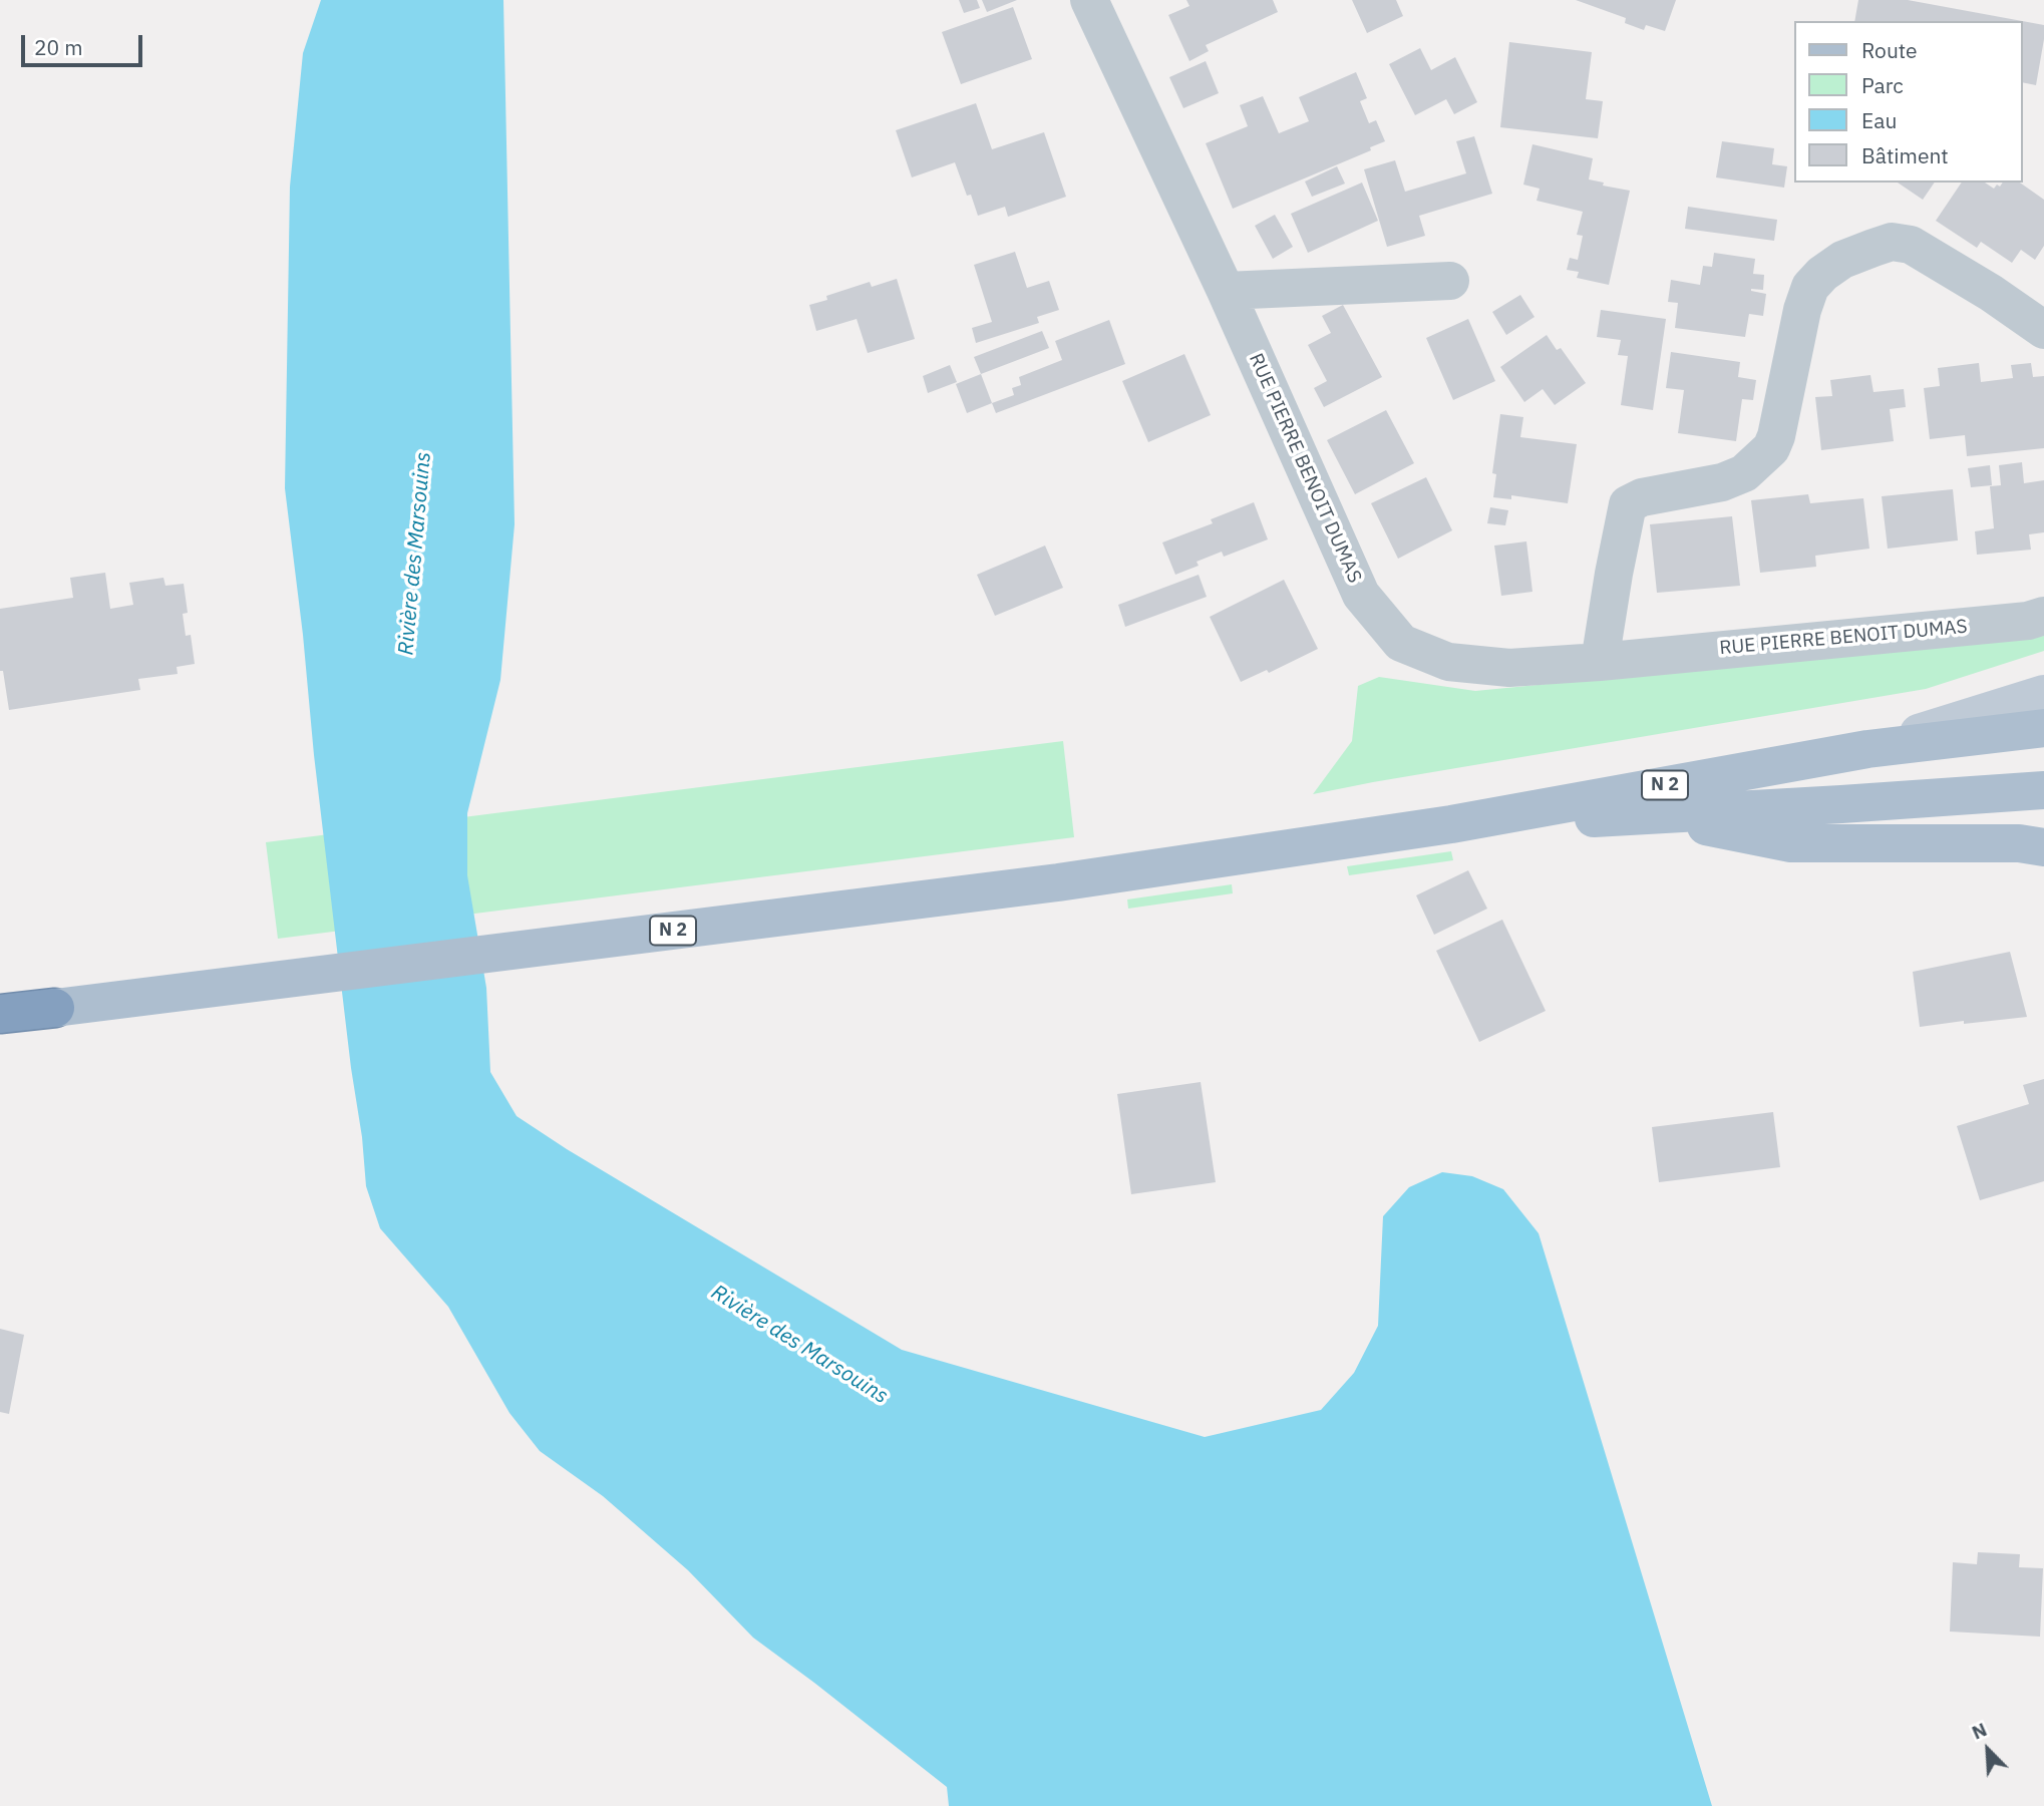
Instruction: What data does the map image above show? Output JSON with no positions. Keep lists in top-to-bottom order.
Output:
{
  "streets": {
    "highway": ["N 2"],
    "street": ["RUE PIERRE BENOIT DUMAS"]
  },
  "water": ["Rivière des Marsouins"],
  "legend": [
    "Route",
    "Parc",
    "Eau",
    "Bâtiment"
  ],
  "scale_bar": "20 m",
  "north": "top left"
}
